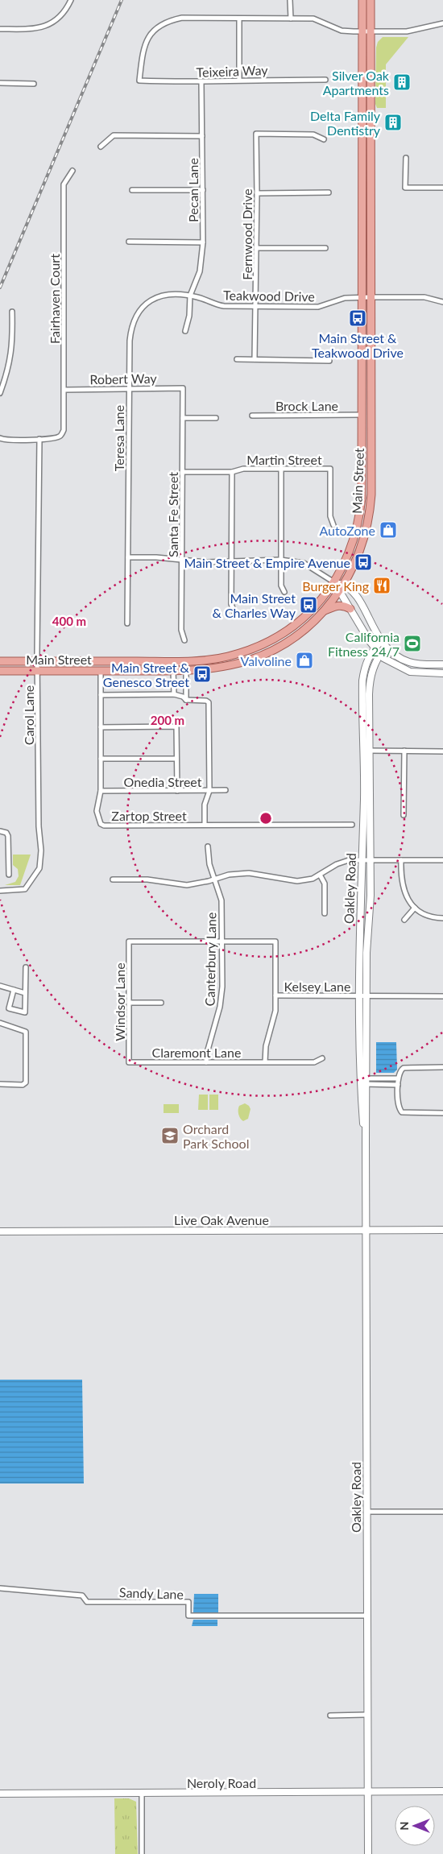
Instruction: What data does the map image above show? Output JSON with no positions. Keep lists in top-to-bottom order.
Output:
{
  "streets": {
    "main road": ["Main Street"],
    "street": [
      "Teixeira Way",
      "Pecan Lane",
      "Fernwood Drive",
      "Teakwood Drive",
      "Fairhaven Court",
      "Robert Way",
      "Brock Lane",
      "Teresa Lane",
      "Martin Street",
      "Santa Fe Street",
      "Carol Lane",
      "Onedia Street",
      "Zartop Street",
      "Oakley Road",
      "Canterbury Lane",
      "Kelsey Lane",
      "Windsor Lane",
      "Claremont Lane",
      "Live Oak Avenue",
      "Sandy Lane",
      "Neroly Road"
    ]
  },
  "crossings": [
    ["Teixeira Way", "Pecan Lane"],
    ["Pecan Lane", "Teakwood Drive"],
    ["Pecan Lane", "Teresa Lane"],
    ["Fernwood Drive", "Teakwood Drive"],
    ["Teakwood Drive", "Teresa Lane"],
    ["Teakwood Drive", "Main Street"],
    ["Fairhaven Court", "Robert Way"],
    ["Fairhaven Court", "Carol Lane"],
    ["Robert Way", "Teresa Lane"],
    ["Robert Way", "Santa Fe Street"],
    ["Brock Lane", "Main Street"],
    ["Martin Street", "Santa Fe Street"],
    ["Main Street", "Carol Lane"],
    ["Main Street", "Zartop Street"],
    ["Onedia Street", "Zartop Street"],
    ["Oakley Road", "Kelsey Lane"],
    ["Oakley Road", "Live Oak Avenue"],
    ["Oakley Road", "Sandy Lane"],
    ["Oakley Road", "Neroly Road"],
    ["Canterbury Lane", "Windsor Lane"],
    ["Canterbury Lane", "Claremont Lane"],
    ["Windsor Lane", "Claremont Lane"]
  ],
  "places": {
    "building": ["Silver Oak Apartments", "Delta Family Dentistry"],
    "bus stop": [
      "Main Street & Teakwood Drive",
      "Main Street & Empire Avenue",
      "Main Street & Charles Way",
      "Main Street & Genesco Street"
    ],
    "shop": ["AutoZone", "Valvoline"],
    "restaurant": ["Burger King"],
    "sports": ["California Fitness 24/7"],
    "school or university": ["Orchard Park School"]
  },
  "north": "left",
  "rings": ["400 m", "200 m"]
}
